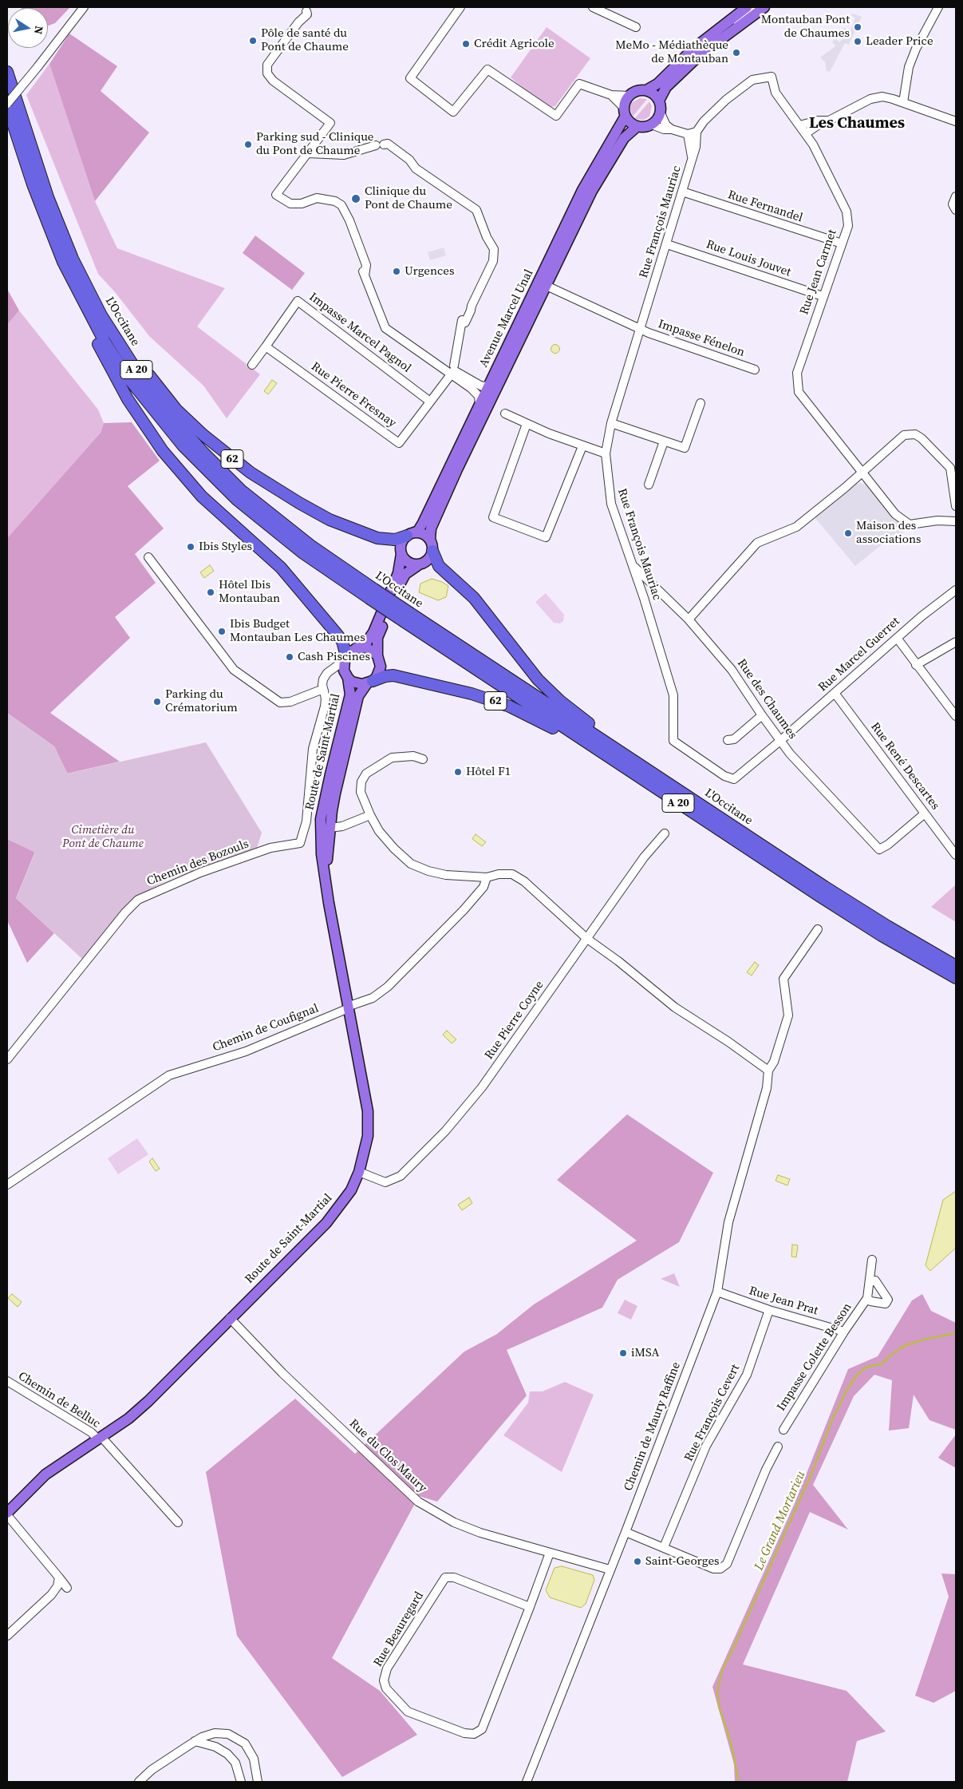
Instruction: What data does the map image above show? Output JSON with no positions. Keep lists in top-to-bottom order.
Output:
{
  "streets": {
    "highway": ["L'Occitane", "A 20", "62"],
    "main road": ["Avenue Marcel Unal", "Route de Saint-Martial"],
    "street": [
      "Rue Fernandel",
      "Rue François Mauriac",
      "Rue Louis Jouvet",
      "Rue Jean Carmet",
      "Impasse Marcel Pagnol",
      "Impasse Fénelon",
      "Rue Pierre Fresnay",
      "Rue Marcel Guerret",
      "Rue des Chaumes",
      "Rue René Descartes",
      "Chemin des Bozouls",
      "Rue Pierre Coyne",
      "Chemin de Coufignal",
      "Rue Jean Prat",
      "Impasse Colette Besson",
      "Chemin de Belluc",
      "Rue François Cevert",
      "Chemin de Maury Raffine",
      "Rue du Clos Maury",
      "Rue Beauregard"
    ]
  },
  "crossings": [
    ["Rue Fernandel", "Rue François Mauriac"],
    ["Rue Fernandel", "Rue Jean Carmet"],
    ["Rue François Mauriac", "Rue Louis Jouvet"],
    ["Rue François Mauriac", "Rue Jean Carmet"],
    ["Rue François Mauriac", "Impasse Fénelon"],
    ["Rue François Mauriac", "Rue Marcel Guerret"],
    ["Rue François Mauriac", "Rue des Chaumes"],
    ["Rue Louis Jouvet", "Rue Jean Carmet"],
    ["Avenue Marcel Unal", "Impasse Fénelon"],
    ["Avenue Marcel Unal", "62"],
    ["L'Occitane", "62"],
    ["Impasse Marcel Pagnol", "Rue Pierre Fresnay"],
    ["62", "Route de Saint-Martial"],
    ["Rue Marcel Guerret", "Rue des Chaumes"],
    ["Rue Marcel Guerret", "Rue René Descartes"],
    ["Rue des Chaumes", "Rue René Descartes"],
    ["Route de Saint-Martial", "Rue Pierre Coyne"],
    ["Route de Saint-Martial", "Chemin de Coufignal"],
    ["Route de Saint-Martial", "Chemin de Belluc"],
    ["Route de Saint-Martial", "Rue du Clos Maury"],
    ["Rue Jean Prat", "Impasse Colette Besson"],
    ["Rue Jean Prat", "Rue François Cevert"],
    ["Rue Jean Prat", "Chemin de Maury Raffine"],
    ["Chemin de Maury Raffine", "Rue du Clos Maury"],
    ["Rue du Clos Maury", "Rue Beauregard"]
  ],
  "districts": ["Les Chaumes"],
  "water": ["Le Grand Mortarieu"],
  "parks": ["Cimetière du Pont de Chaume"],
  "places": [
    "Montauban Pont de Chaumes",
    "Pôle de santé du Pont de Chaume",
    "Leader Price",
    "Crédit Agricole",
    "MeMo - Médiathèque de Montauban",
    "Parking sud - Clinique du Pont de Chaume",
    "Clinique du Pont de Chaume",
    "Urgences",
    "Maison des associations",
    "Ibis Styles",
    "Hôtel Ibis Montauban",
    "Ibis Budget Montauban Les Chaumes",
    "Cash Piscines",
    "Parking du Crématorium",
    "Hôtel F1",
    "iMSA",
    "Saint-Georges"
  ],
  "north": "right"
}
